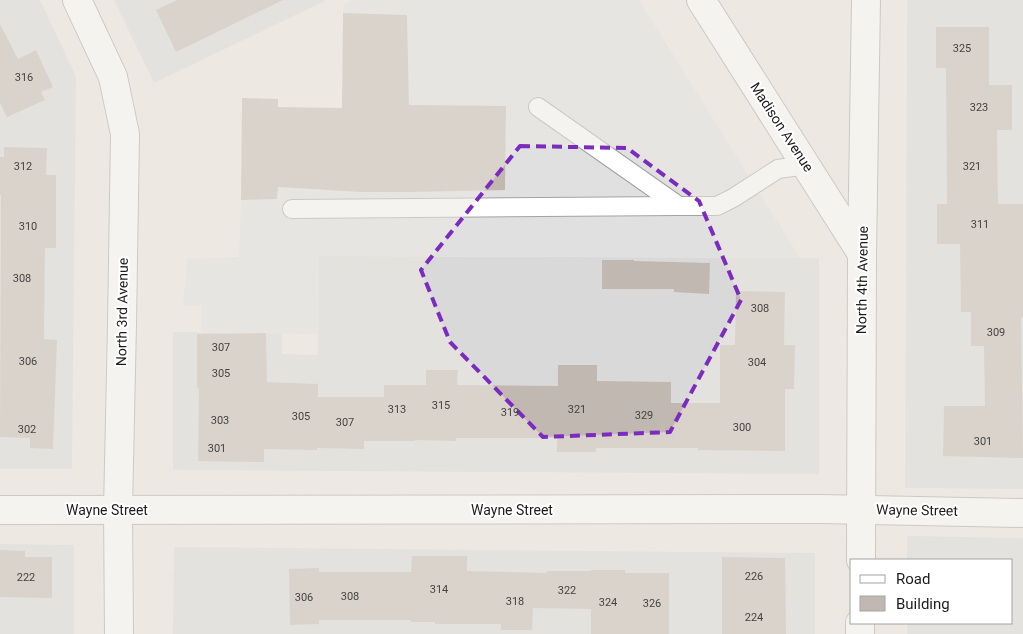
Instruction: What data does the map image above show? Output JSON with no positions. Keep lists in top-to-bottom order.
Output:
{
  "streets": {
    "street": [
      "Madison Avenue",
      "North 4th Avenue",
      "North 3rd Avenue",
      "Wayne Street"
    ]
  },
  "crossings": [
    ["Madison Avenue", "North 4th Avenue"],
    ["North 4th Avenue", "Wayne Street"],
    ["North 3rd Avenue", "Wayne Street"]
  ],
  "house_numbers": [
    "325",
    "316",
    "323",
    "312",
    "321",
    "311",
    "310",
    "308",
    "308",
    "309",
    "307",
    "306",
    "304",
    "305",
    "315",
    "313",
    "321",
    "319",
    "329",
    "305",
    "303",
    "307",
    "300",
    "302",
    "301",
    "301",
    "226",
    "222",
    "314",
    "322",
    "308",
    "306",
    "318",
    "324",
    "326",
    "224"
  ],
  "legend": ["Road", "Building"]
}
